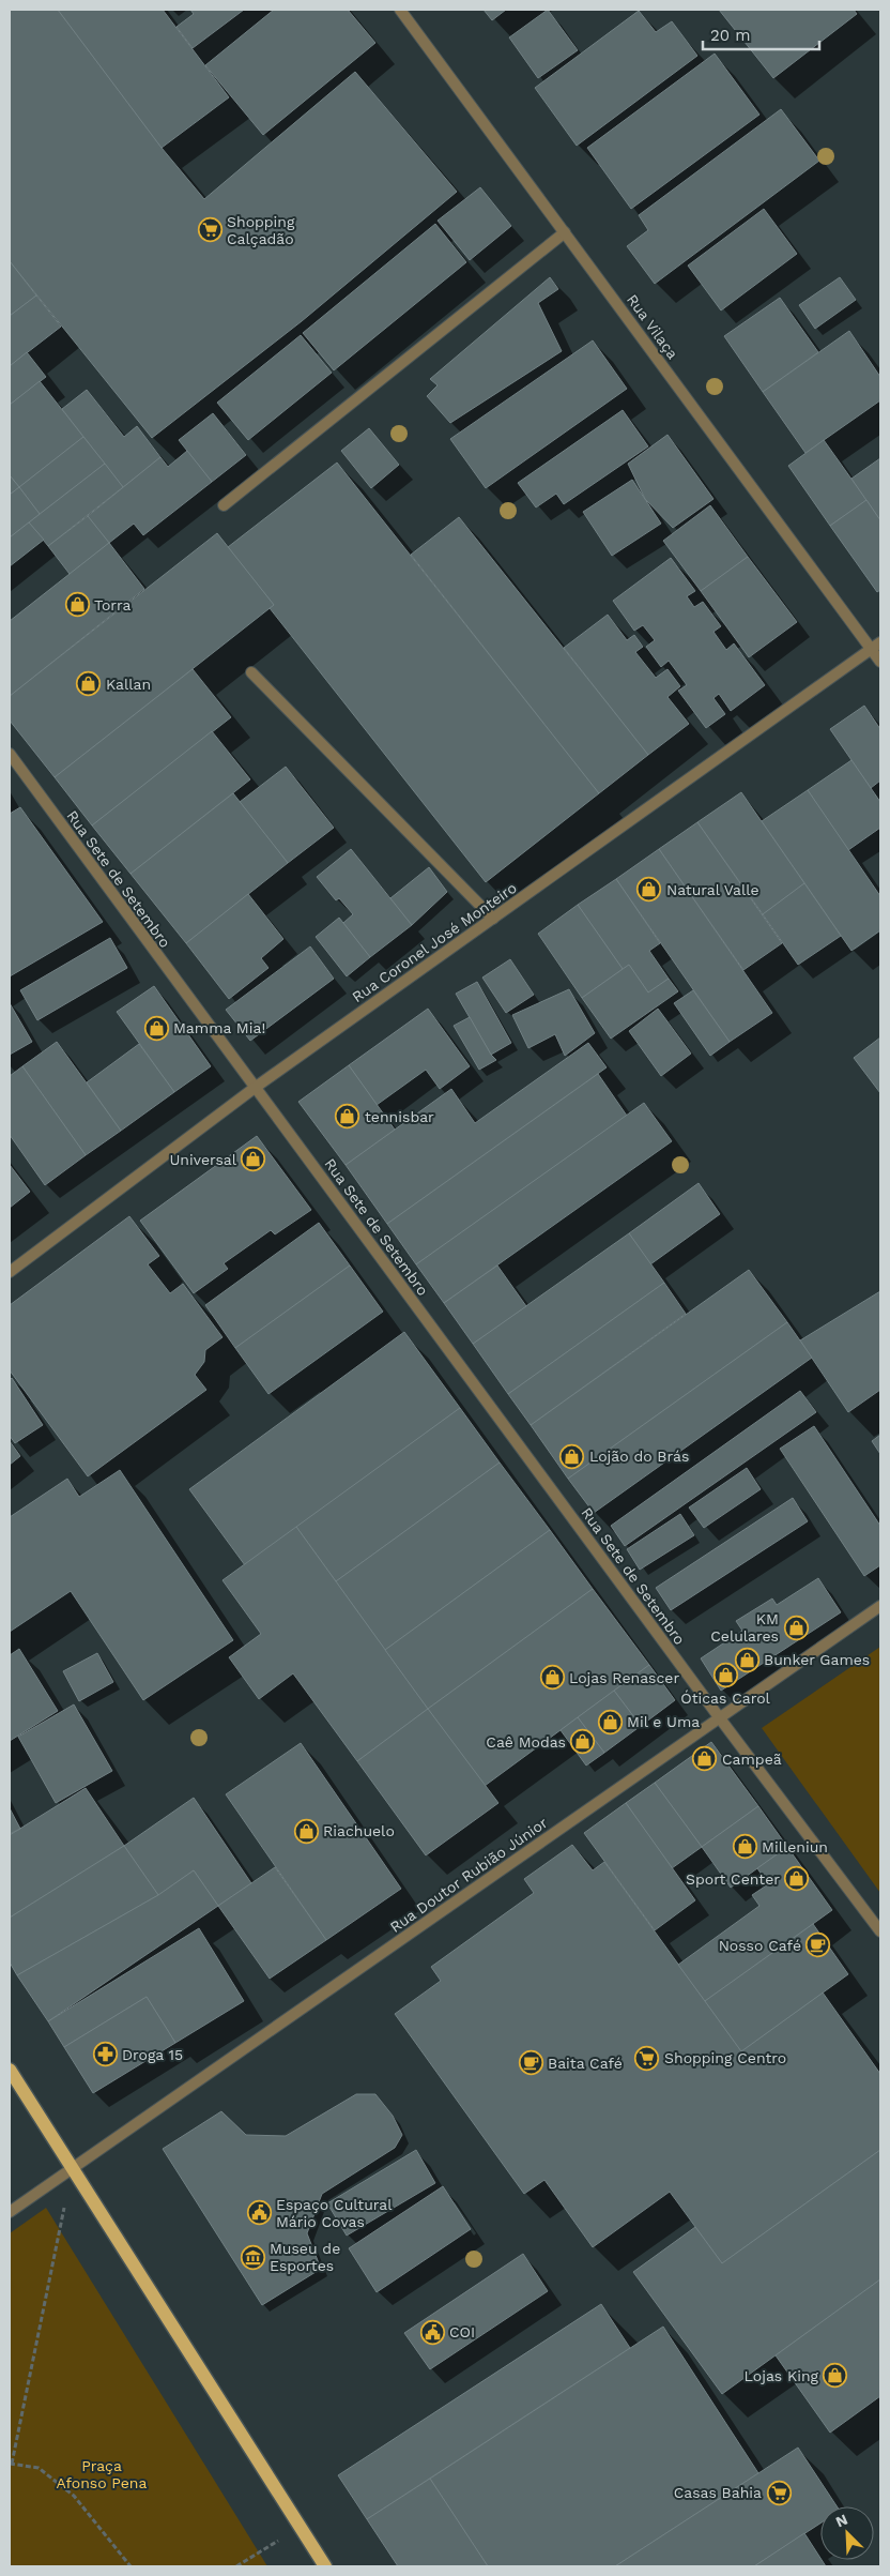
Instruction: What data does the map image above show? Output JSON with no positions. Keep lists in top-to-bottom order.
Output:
{
  "streets": {
    "street": [
      "Rua Vilaça",
      "Rua Sete de Setembro",
      "Rua Coronel José Monteiro",
      "Rua Doutor Rubião Júnior"
    ]
  },
  "crossings": [
    ["Rua Vilaça", "Rua Coronel José Monteiro"],
    ["Rua Sete de Setembro", "Rua Coronel José Monteiro"],
    ["Rua Sete de Setembro", "Rua Doutor Rubião Júnior"]
  ],
  "parks": ["Praça Afonso Pena"],
  "places": {
    "supermarket": ["Shopping Calçadão", "Shopping Centro", "Casas Bahia"],
    "shop": [
      "Torra",
      "Kallan",
      "Natural Valle",
      "Mamma Mia!",
      "tennisbar",
      "Universal",
      "Lojão do Brás",
      "KM Celulares",
      "Bunker Games",
      "Óticas Carol",
      "Lojas Renascer",
      "Mil e Uma",
      "Caê Modas",
      "Campeã",
      "Riachuelo",
      "Milleniun",
      "Sport Center",
      "Lojas King"
    ],
    "cafe": ["Nosso Café", "Baita Café"],
    "pharmacy": ["Droga 15"],
    "public building": ["Espaço Cultural Mário Covas", "COI"],
    "museum": ["Museu de Esportes"]
  },
  "scale_bar": "20 m",
  "north": "top left"
}
